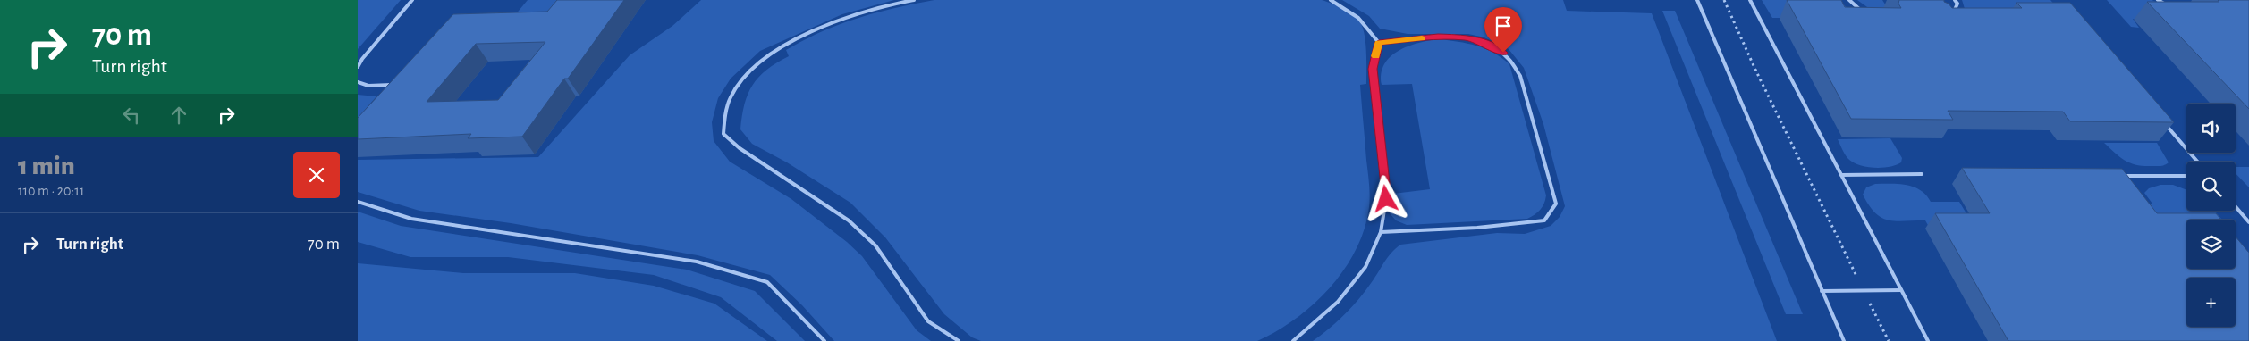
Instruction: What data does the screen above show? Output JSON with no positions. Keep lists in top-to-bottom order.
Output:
{
  "page": {
    "turn": ["70 m", "Turn right"],
    "map_buttons": "+",
    "heading": ["1 min", "110 m · 20:11"],
    "list": [
      {
        "name": "Turn right",
        "value": "70 m"
      }
    ]
  }
}
